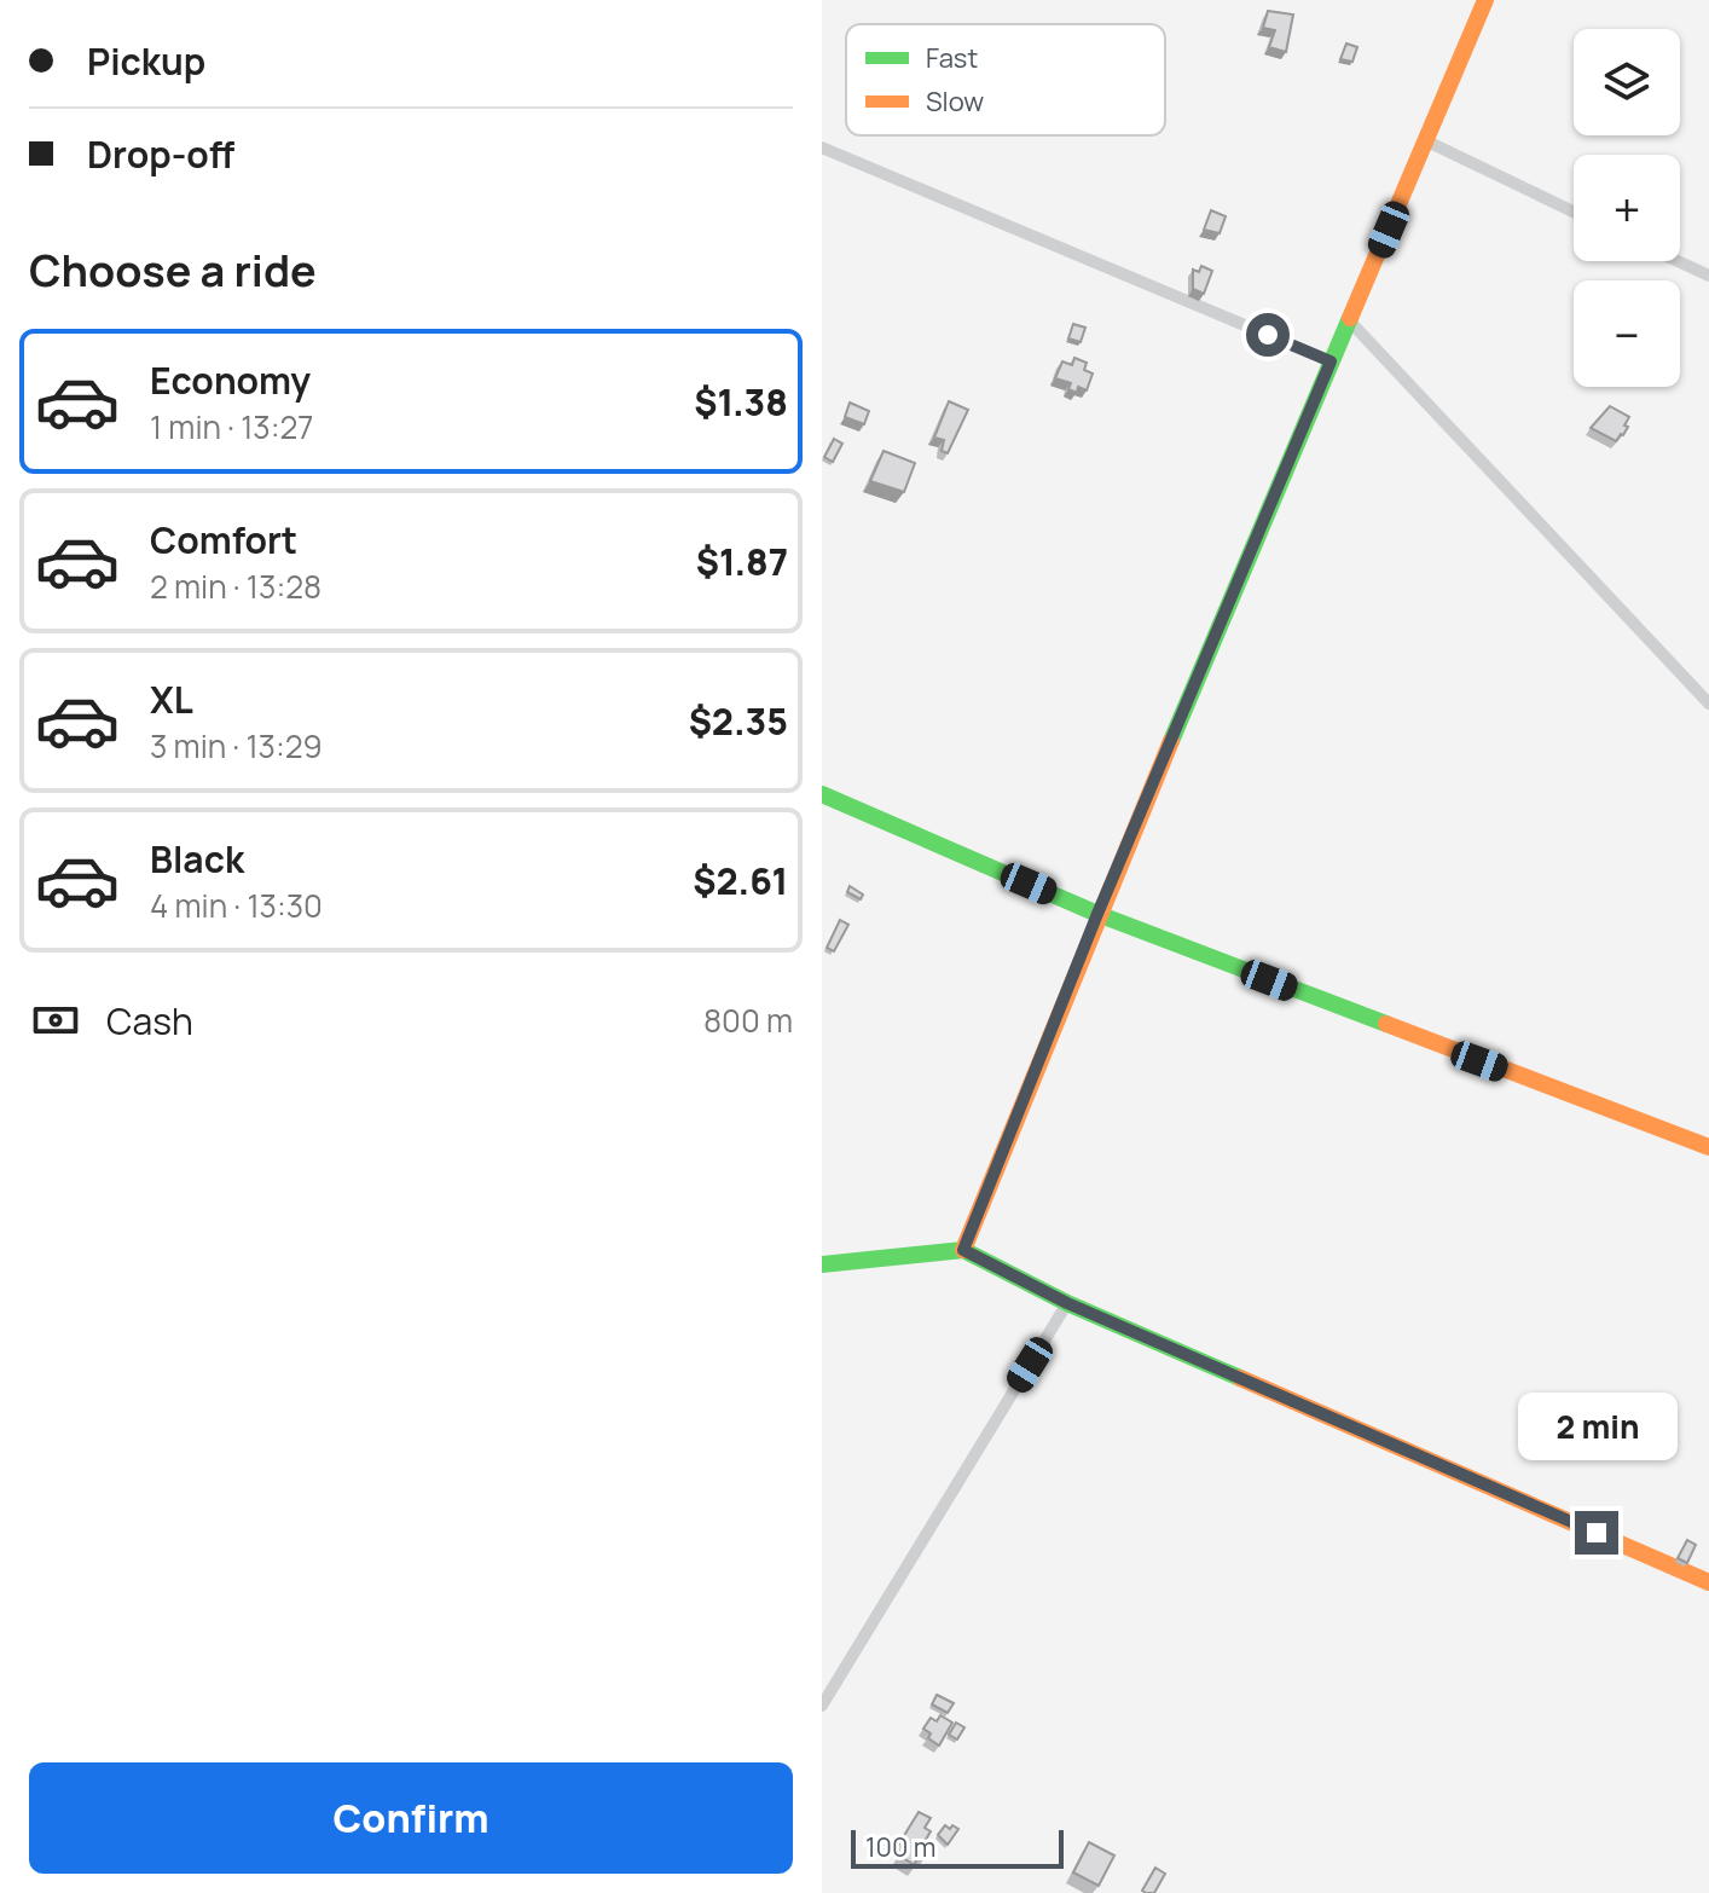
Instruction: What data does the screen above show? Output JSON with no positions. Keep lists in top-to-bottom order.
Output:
{
  "legend": ["Fast", "Slow"],
  "scale_bar": "100 m",
  "page": {
    "banner": ["Pickup", "Drop-off"],
    "map_buttons": ["+", "−"],
    "heading": "Choose a ride",
    "list": [
      {
        "name": "Economy",
        "note": "1 min · 13:27",
        "value": "$1.38"
      },
      {
        "name": "Comfort",
        "note": "2 min · 13:28",
        "value": "$1.87"
      },
      {
        "name": "XL",
        "note": "3 min · 13:29",
        "value": "$2.35"
      },
      {
        "name": "Black",
        "note": "4 min · 13:30",
        "value": "$2.61"
      }
    ],
    "pay": ["Cash", "800 m"],
    "bubble": "2 min",
    "buttons": "Confirm",
    "scale": "100 m"
  }
}
